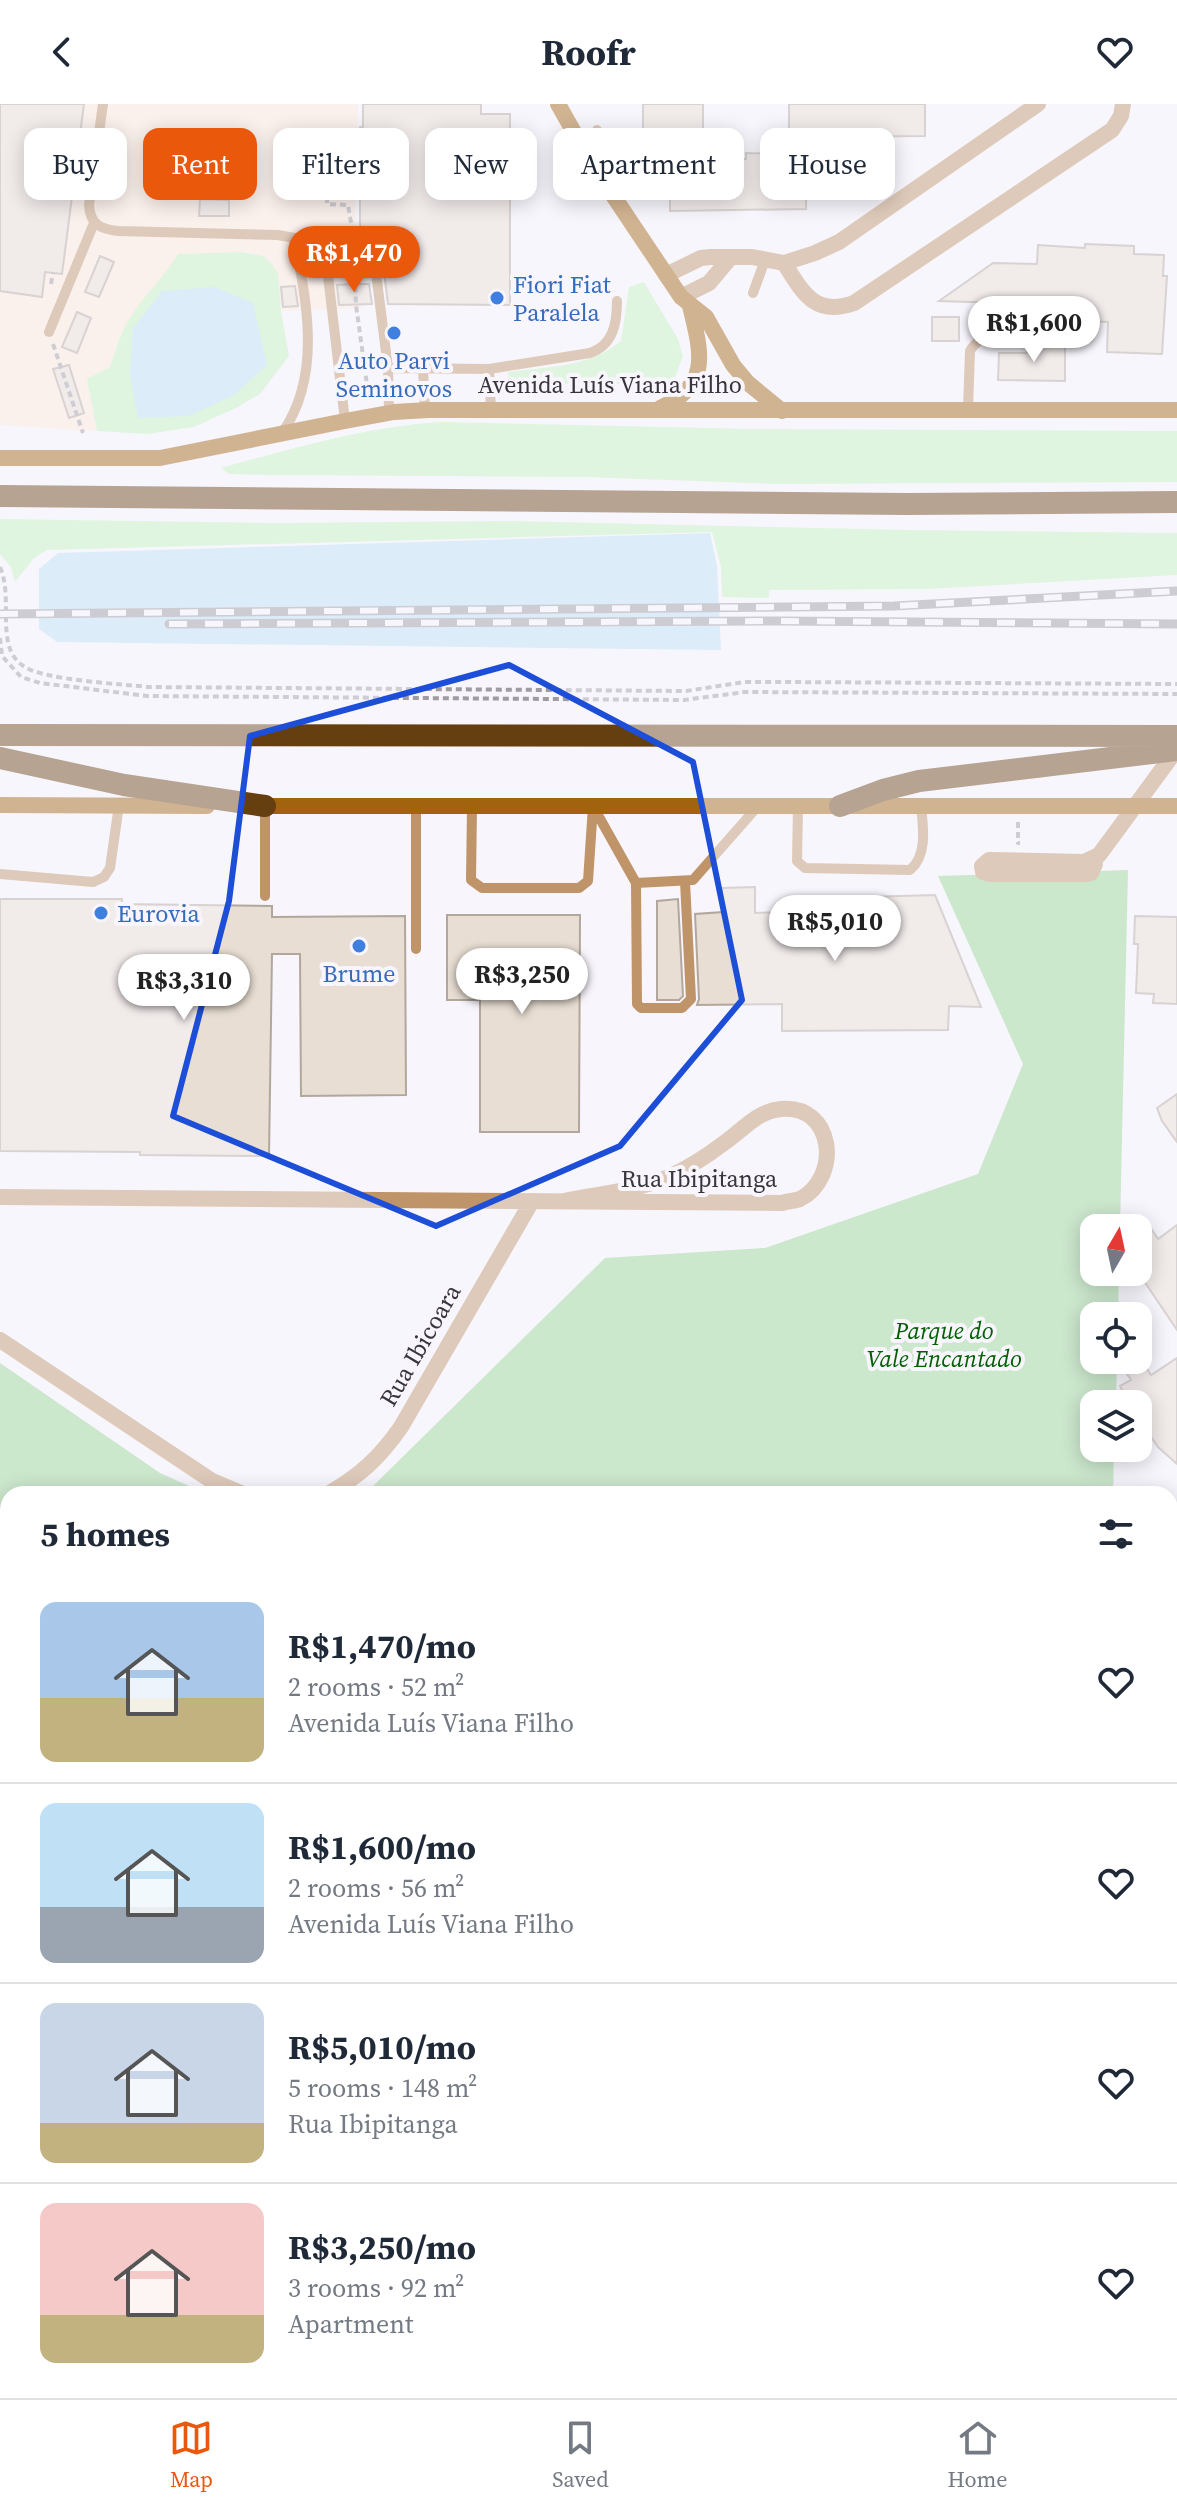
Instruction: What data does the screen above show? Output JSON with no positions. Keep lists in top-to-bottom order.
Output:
{
  "streets": {
    "main road": ["Avenida Luís Viana Filho"],
    "street": ["Rua Ibipitanga", "Rua Ibicoara"]
  },
  "crossings": [
    ["Rua Ibipitanga", "Rua Ibicoara"]
  ],
  "parks": ["Parque do Vale Encantado"],
  "places": [
    "Fiori Fiat Paralela",
    "Auto Parvi Seminovos",
    "Eurovia",
    "Brume"
  ],
  "north": "top",
  "page": {
    "header": "Roofr",
    "chip": [
      "Buy",
      "Rent",
      "Filters",
      "New",
      "Apartment",
      "House"
    ],
    "price": [
      "R$1,470",
      "R$1,600",
      "R$5,010",
      "R$3,250",
      "R$3,310"
    ],
    "heading": "5 homes",
    "list": [
      {
        "name": "R$1,470/mo",
        "note": "2 rooms · 52 m² · Avenida Luís Viana Filho"
      },
      {
        "name": "R$1,600/mo",
        "note": "2 rooms · 56 m² · Avenida Luís Viana Filho"
      },
      {
        "name": "R$5,010/mo",
        "note": "5 rooms · 148 m² · Rua Ibipitanga"
      },
      {
        "name": "R$3,250/mo",
        "note": "3 rooms · 92 m² · Apartment"
      }
    ],
    "tabs": ["Map", "Saved", "Home"]
  }
}
